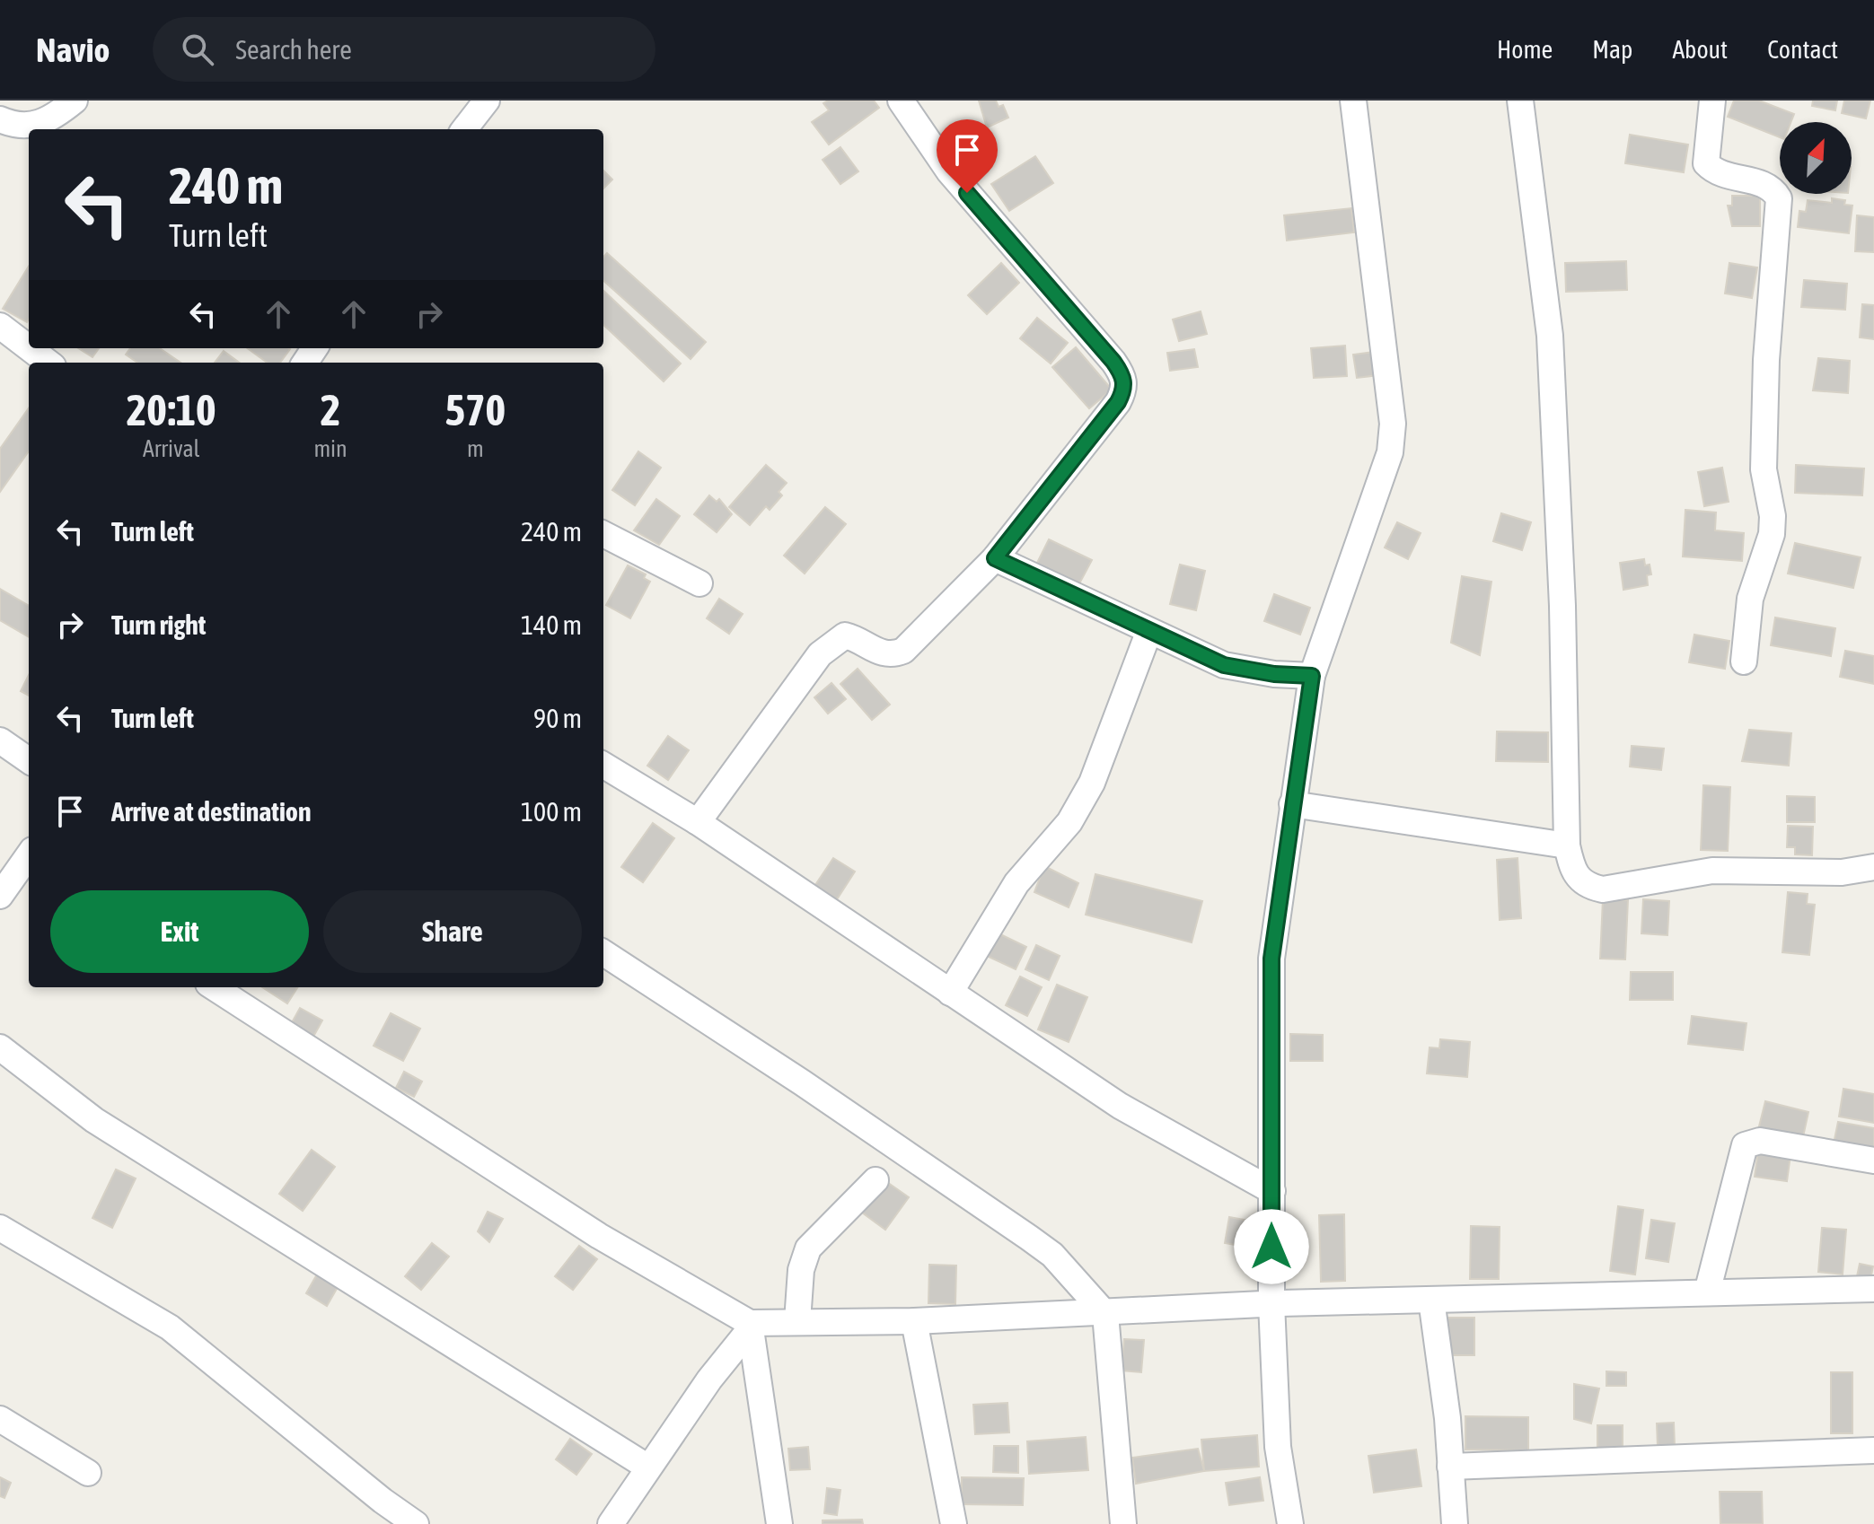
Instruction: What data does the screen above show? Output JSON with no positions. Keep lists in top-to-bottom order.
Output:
{
  "north": "top right",
  "page": {
    "header": "Navio",
    "search": "Search here",
    "nav": [
      "Home",
      "Map",
      "About",
      "Contact"
    ],
    "turn": ["240 m", "Turn left"],
    "eta": [
      "20:10",
      "Arrival",
      "2",
      "min",
      "570",
      "m"
    ],
    "list": [
      {
        "name": "Turn left",
        "value": "240 m"
      },
      {
        "name": "Turn right",
        "value": "140 m"
      },
      {
        "name": "Turn left",
        "value": "90 m"
      },
      {
        "name": "Arrive at destination",
        "value": "100 m"
      }
    ],
    "buttons": ["Exit", "Share"]
  }
}
